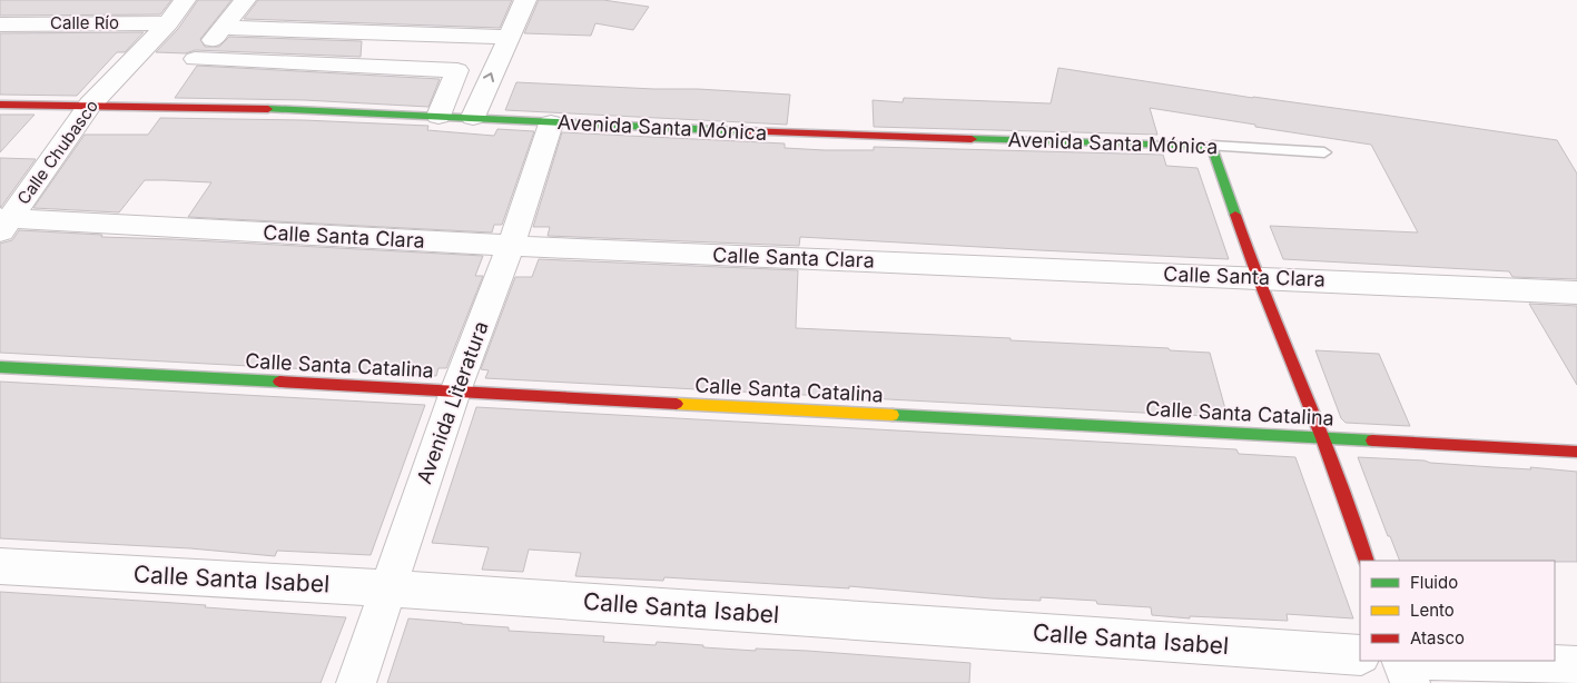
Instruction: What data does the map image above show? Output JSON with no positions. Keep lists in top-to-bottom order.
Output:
{
  "streets": {
    "street": [
      "Calle Río",
      "Avenida Santa Mónica",
      "Calle Chubasco",
      "Calle Santa Clara",
      "Calle Santa Catalina",
      "Avenida Literatura",
      "Calle Santa Isabel"
    ]
  },
  "crossings": [
    ["Calle Río", "Calle Chubasco"],
    ["Avenida Santa Mónica", "Calle Chubasco"],
    ["Avenida Santa Mónica", "Avenida Literatura"],
    ["Calle Chubasco", "Calle Santa Clara"],
    ["Calle Santa Clara", "Avenida Literatura"],
    ["Calle Santa Catalina", "Avenida Literatura"],
    ["Avenida Literatura", "Calle Santa Isabel"]
  ],
  "legend": ["Fluido", "Lento", "Atasco"]
}
